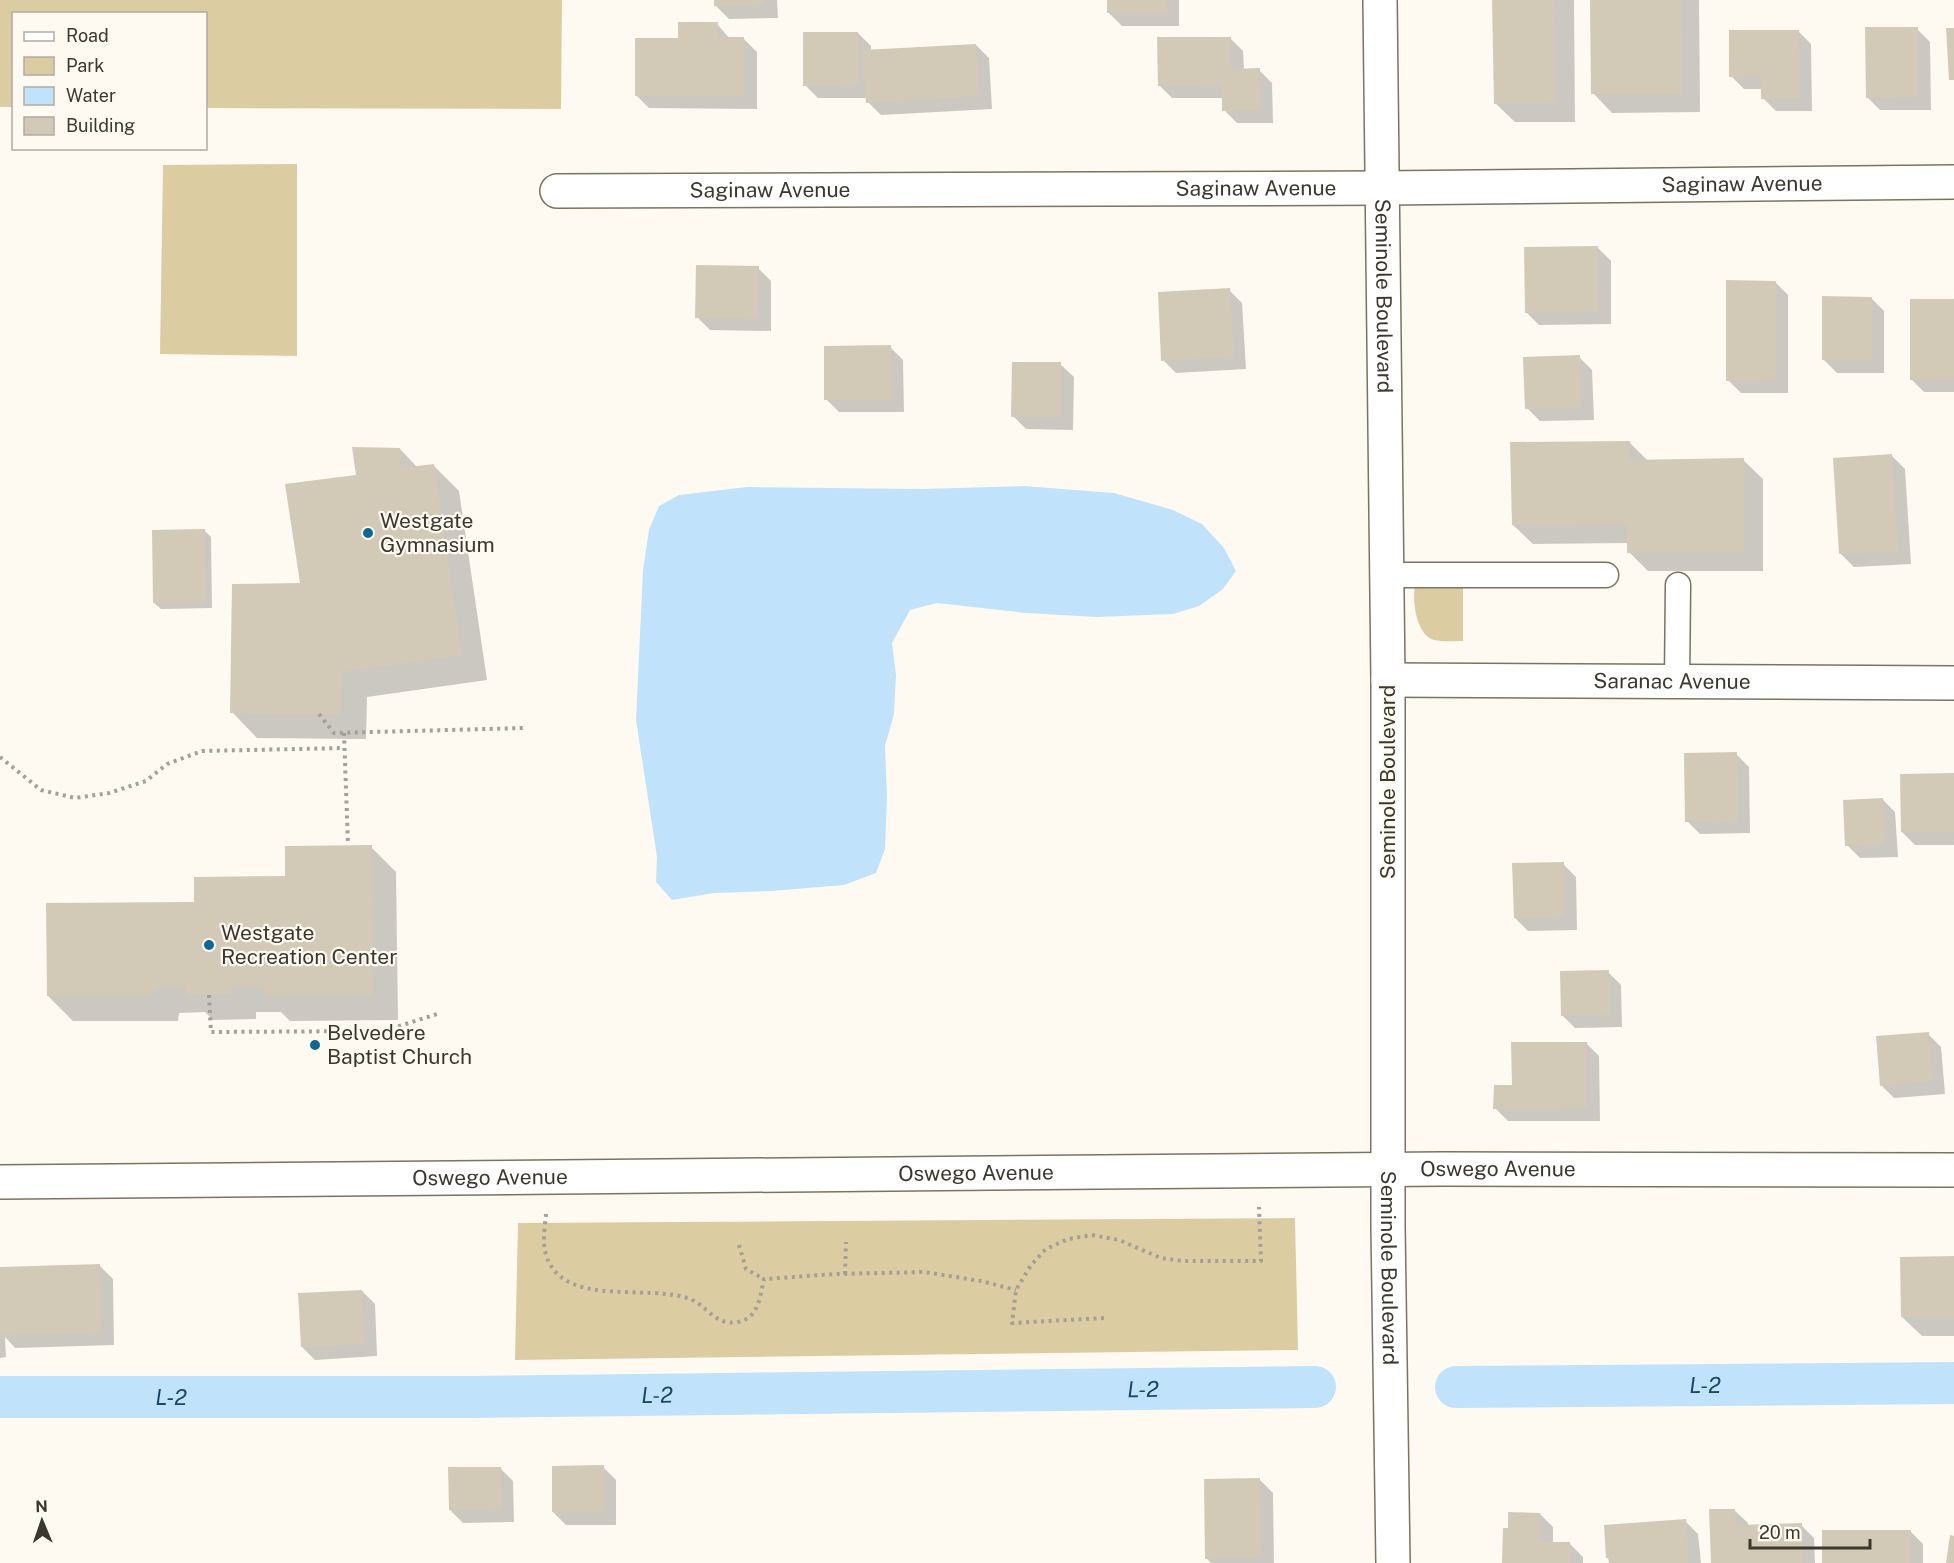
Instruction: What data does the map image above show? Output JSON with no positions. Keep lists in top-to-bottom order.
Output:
{
  "streets": {
    "street": [
      "Saginaw Avenue",
      "Seminole Boulevard",
      "Saranac Avenue",
      "Oswego Avenue"
    ]
  },
  "crossings": [
    ["Saginaw Avenue", "Seminole Boulevard"],
    ["Seminole Boulevard", "Saranac Avenue"],
    ["Seminole Boulevard", "Oswego Avenue"]
  ],
  "water": ["L-2"],
  "places": ["Westgate Gymnasium", "Westgate Recreation Center", "Belvedere Baptist Church"],
  "legend": [
    "Road",
    "Park",
    "Water",
    "Building"
  ],
  "scale_bar": "20 m",
  "north": "top"
}
